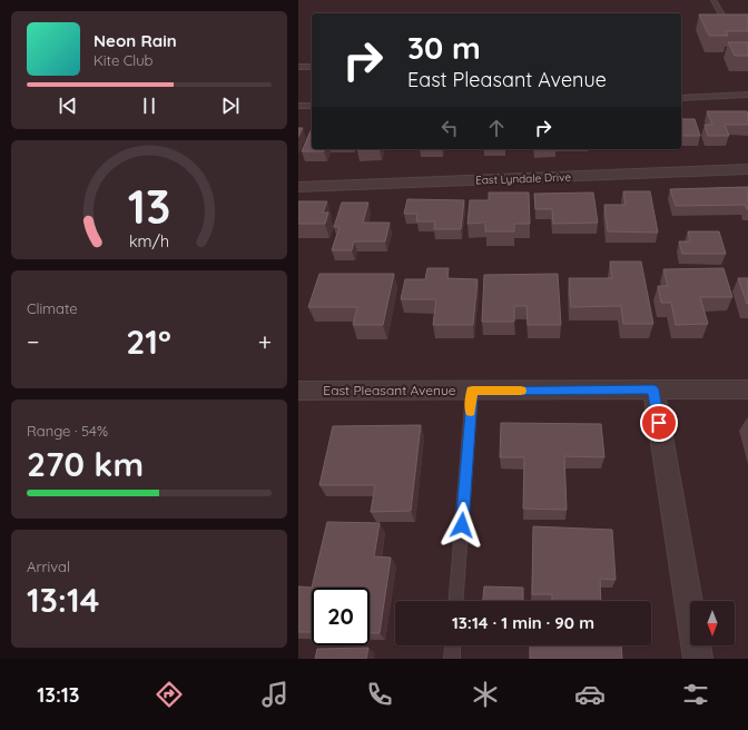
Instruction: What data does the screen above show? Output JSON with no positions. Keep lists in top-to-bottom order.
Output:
{
  "streets": {
    "street": ["East Lyndale Drive", "East Pleasant Avenue"]
  },
  "north": "bottom",
  "page": {
    "turn": ["30 m", "East Pleasant Avenue"],
    "song": ["Neon Rain", "Kite Club"],
    "tile": [
      "Climate",
      ["Range · 54%", "270 km"],
      ["Arrival", "13:14"]
    ],
    "heat": ["−", "21°", "+"],
    "limit": "20",
    "trip": "13:14 · 1 min · 90 m",
    "tabs": "13:13",
    "gauge": ["13", "km/h"]
  }
}
